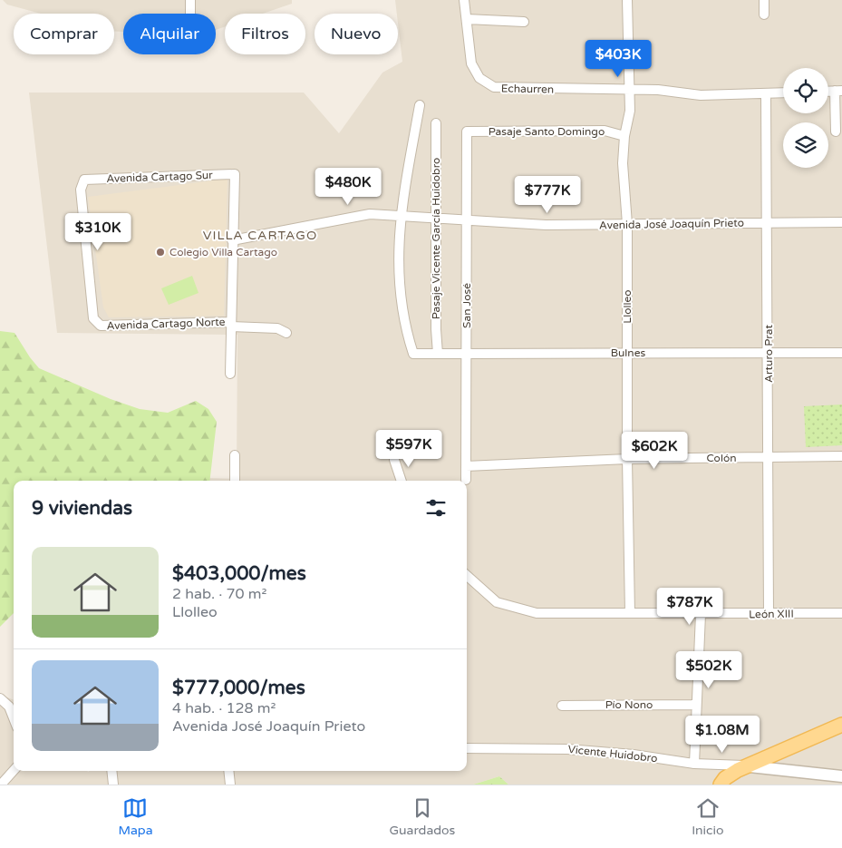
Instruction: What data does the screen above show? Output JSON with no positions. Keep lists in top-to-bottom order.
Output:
{
  "streets": {
    "street": [
      "Echaurren",
      "Pasaje Santo Domingo",
      "Avenida Cartago Sur",
      "Avenida José Joaquín Prieto",
      "Pasaje Vicente García Huidobro",
      "San José",
      "Llolleo",
      "Avenida Cartago Norte",
      "Bulnes",
      "Arturo Prat",
      "Colón",
      "León XIII",
      "Pío Nono",
      "Vicente Huidobro"
    ]
  },
  "crossings": [
    ["Echaurren", "Llolleo"],
    ["Echaurren", "Arturo Prat"],
    ["Pasaje Santo Domingo", "San José"],
    ["Pasaje Santo Domingo", "Llolleo"],
    ["Avenida Cartago Sur", "Avenida José Joaquín Prieto"],
    ["Avenida Cartago Sur", "Avenida Cartago Norte"],
    ["Avenida José Joaquín Prieto", "Pasaje Vicente García Huidobro"],
    ["Avenida José Joaquín Prieto", "San José"],
    ["Avenida José Joaquín Prieto", "Llolleo"],
    ["Avenida José Joaquín Prieto", "Bulnes"],
    ["Avenida José Joaquín Prieto", "Arturo Prat"],
    ["Pasaje Vicente García Huidobro", "Bulnes"],
    ["San José", "Bulnes"],
    ["San José", "Colón"],
    ["Llolleo", "Bulnes"],
    ["Llolleo", "Colón"],
    ["Llolleo", "León XIII"],
    ["Bulnes", "Arturo Prat"],
    ["Arturo Prat", "Colón"],
    ["Arturo Prat", "León XIII"]
  ],
  "districts": ["VILLA CARTAGO"],
  "places": ["Colegio Villa Cartago"],
  "page": {
    "chip": [
      "Comprar",
      "Alquilar",
      "Filtros",
      "Nuevo"
    ],
    "price": [
      "$403K",
      "$480K",
      "$777K",
      "$310K",
      "$597K",
      "$602K",
      "$787K",
      "$502K",
      "$1.08M"
    ],
    "heading": "9 viviendas",
    "list": [
      {
        "name": "$403,000/mes",
        "note": "2 hab. · 70 m² · Llolleo"
      },
      {
        "name": "$777,000/mes",
        "note": "4 hab. · 128 m² · Avenida José Joaquín Prieto"
      }
    ],
    "tabs": ["Mapa", "Guardados", "Inicio"]
  }
}
